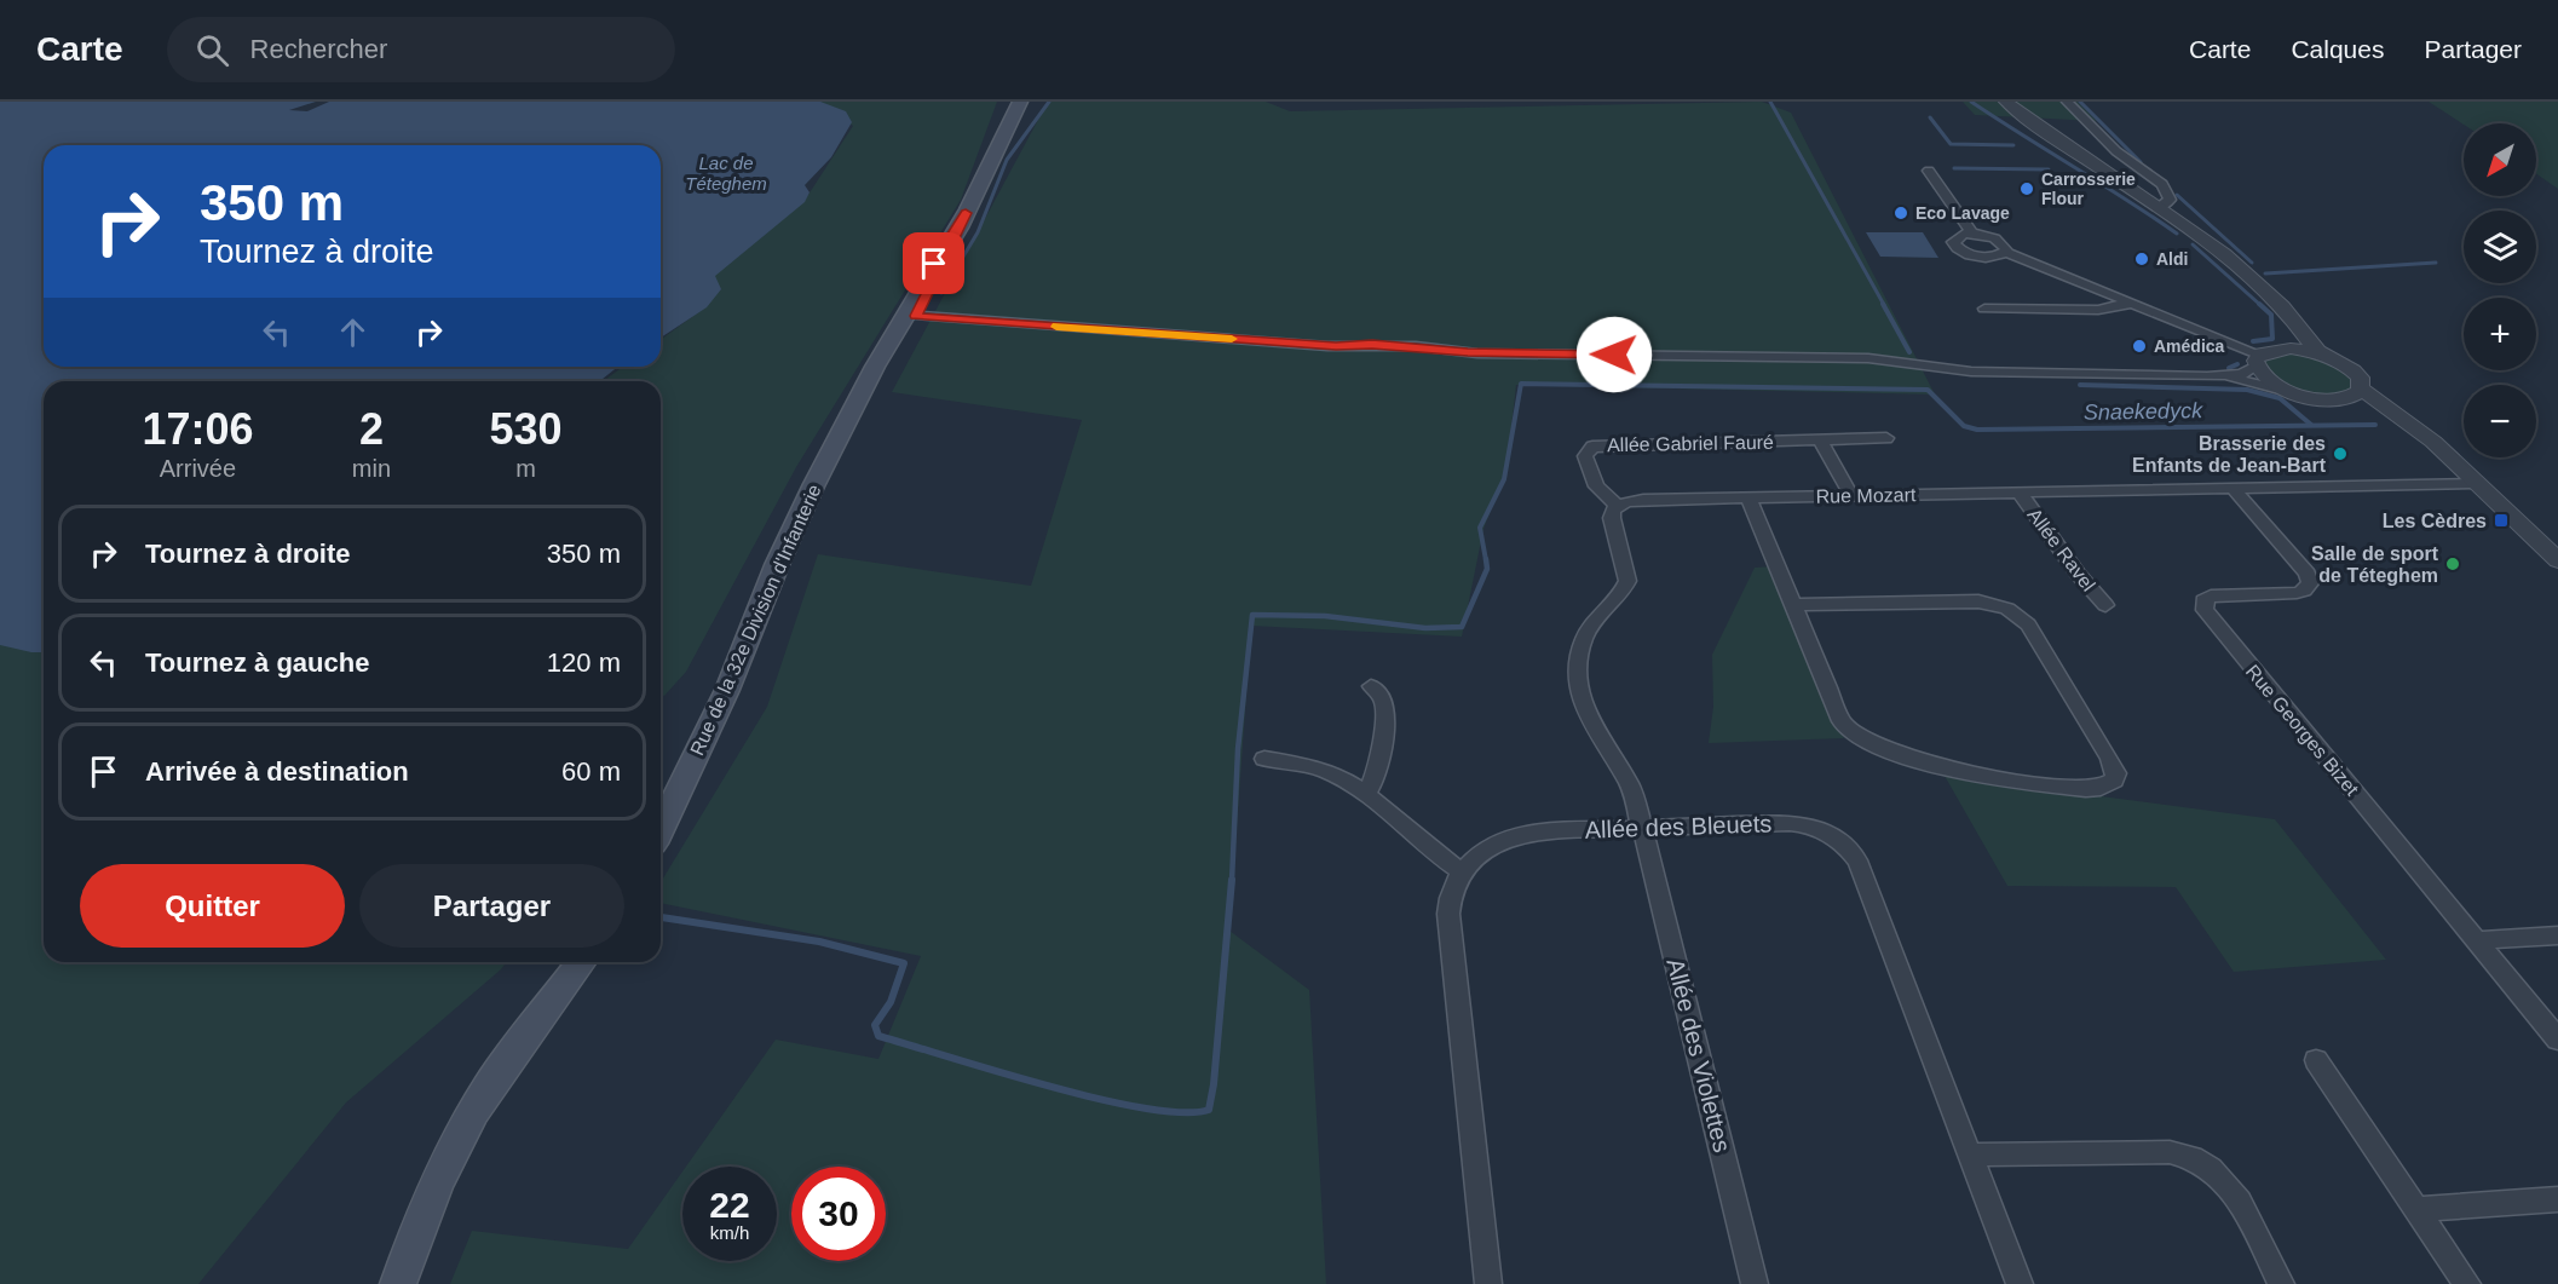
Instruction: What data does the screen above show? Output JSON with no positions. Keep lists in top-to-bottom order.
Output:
{
  "streets": {
    "main road": ["Rue de la 32e Division d'Infanterie"],
    "street": [
      "Allée Gabriel Fauré",
      "Rue Mozart",
      "Allée Ravel",
      "Rue Georges Bizet",
      "Allée des Bleuets",
      "Allée des Violettes"
    ]
  },
  "crossings": [
    ["Allée Gabriel Fauré", "Rue Mozart"],
    ["Rue Mozart", "Allée Ravel"],
    ["Rue Mozart", "Rue Georges Bizet"],
    ["Allée des Bleuets", "Allée des Violettes"]
  ],
  "water": ["Lac de Téteghem", "Snaekedyck"],
  "places": {
    "other": [
      "Carrosserie Flour",
      "Eco Lavage",
      "Aldi",
      "Amédica",
      "Brasserie des Enfants de Jean-Bart",
      "Salle de sport de Téteghem"
    ],
    "transit": ["Les Cèdres"]
  },
  "north": "bottom left",
  "page": {
    "header": "Carte",
    "search": "Rechercher",
    "nav": ["Carte", "Calques", "Partager"],
    "map_buttons": ["+", "−"],
    "turn": ["350 m", "Tournez à droite"],
    "eta": [
      "17:06",
      "Arrivée",
      "2",
      "min",
      "530",
      "m"
    ],
    "list": [
      {
        "name": "Tournez à droite",
        "value": "350 m"
      },
      {
        "name": "Tournez à gauche",
        "value": "120 m"
      },
      {
        "name": "Arrivée à destination",
        "value": "60 m"
      }
    ],
    "buttons": ["Quitter", "Partager"],
    "speed": "22 km/h",
    "limit": "30"
  }
}
